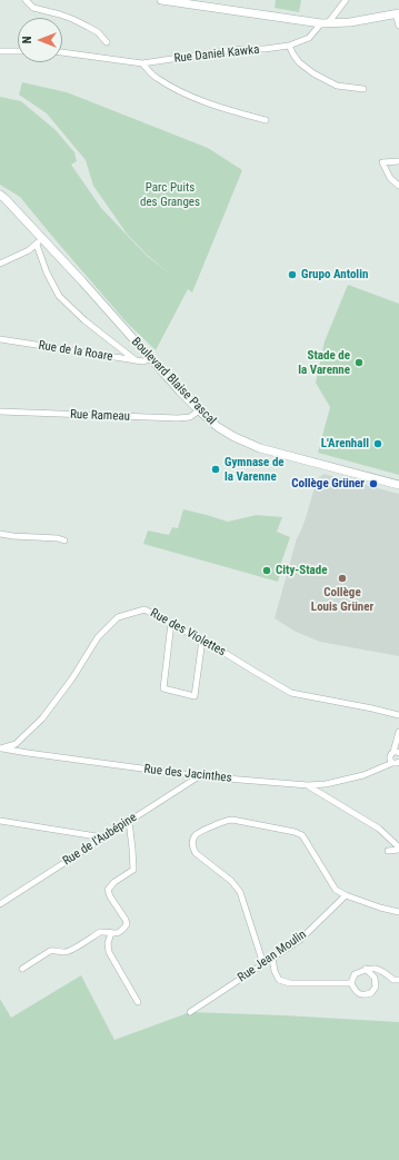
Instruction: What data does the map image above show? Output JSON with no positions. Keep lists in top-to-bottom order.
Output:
{
  "streets": {
    "main road": ["Boulevard Blaise Pascal"],
    "street": [
      "Rue Daniel Kawka",
      "Rue de la Roare",
      "Rue Rameau",
      "Rue des Violettes",
      "Rue des Jacinthes",
      "Rue de l'Aubépine",
      "Rue Jean Moulin"
    ]
  },
  "crossings": [
    ["Rue de la Roare", "Boulevard Blaise Pascal"],
    ["Boulevard Blaise Pascal", "Rue Rameau"],
    ["Rue des Violettes", "Rue des Jacinthes"],
    ["Rue des Jacinthes", "Rue de l'Aubépine"]
  ],
  "parks": ["Parc Puits des Granges"],
  "places": [
    "Grupo Antolin",
    "Stade de la Varenne",
    "L'Arenhall",
    "Gymnase de la Varenne",
    "Collège Grüner",
    "City-Stade",
    "Collège Louis Grüner"
  ],
  "north": "left"
}
